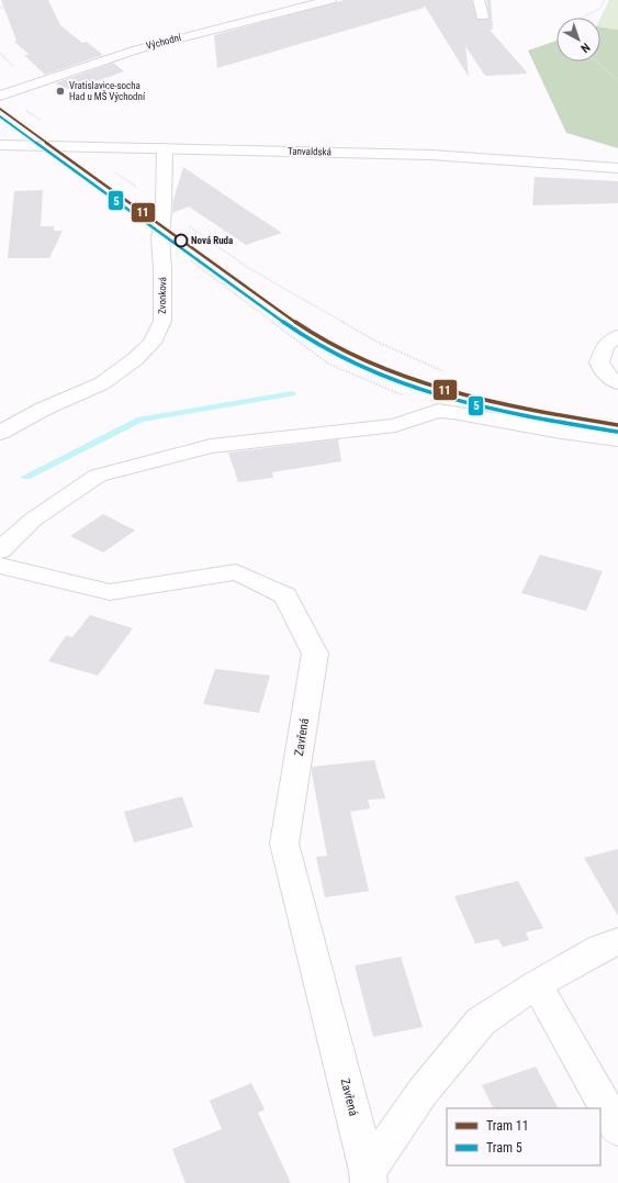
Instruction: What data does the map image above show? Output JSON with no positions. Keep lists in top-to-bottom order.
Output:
{
  "streets": {
    "street": [
      "Východní",
      "Tanvaldská",
      "Zvonková",
      "Zavřená"
    ]
  },
  "crossings": [
    ["Tanvaldská", "Zvonková"]
  ],
  "places": ["Vratislavice-socha Had u MŠ Východní", "Nová Ruda"],
  "lines": ["tram line 11", "tram line 5"],
  "legend": ["Tram 11", "Tram 5"],
  "north": "bottom right"
}
